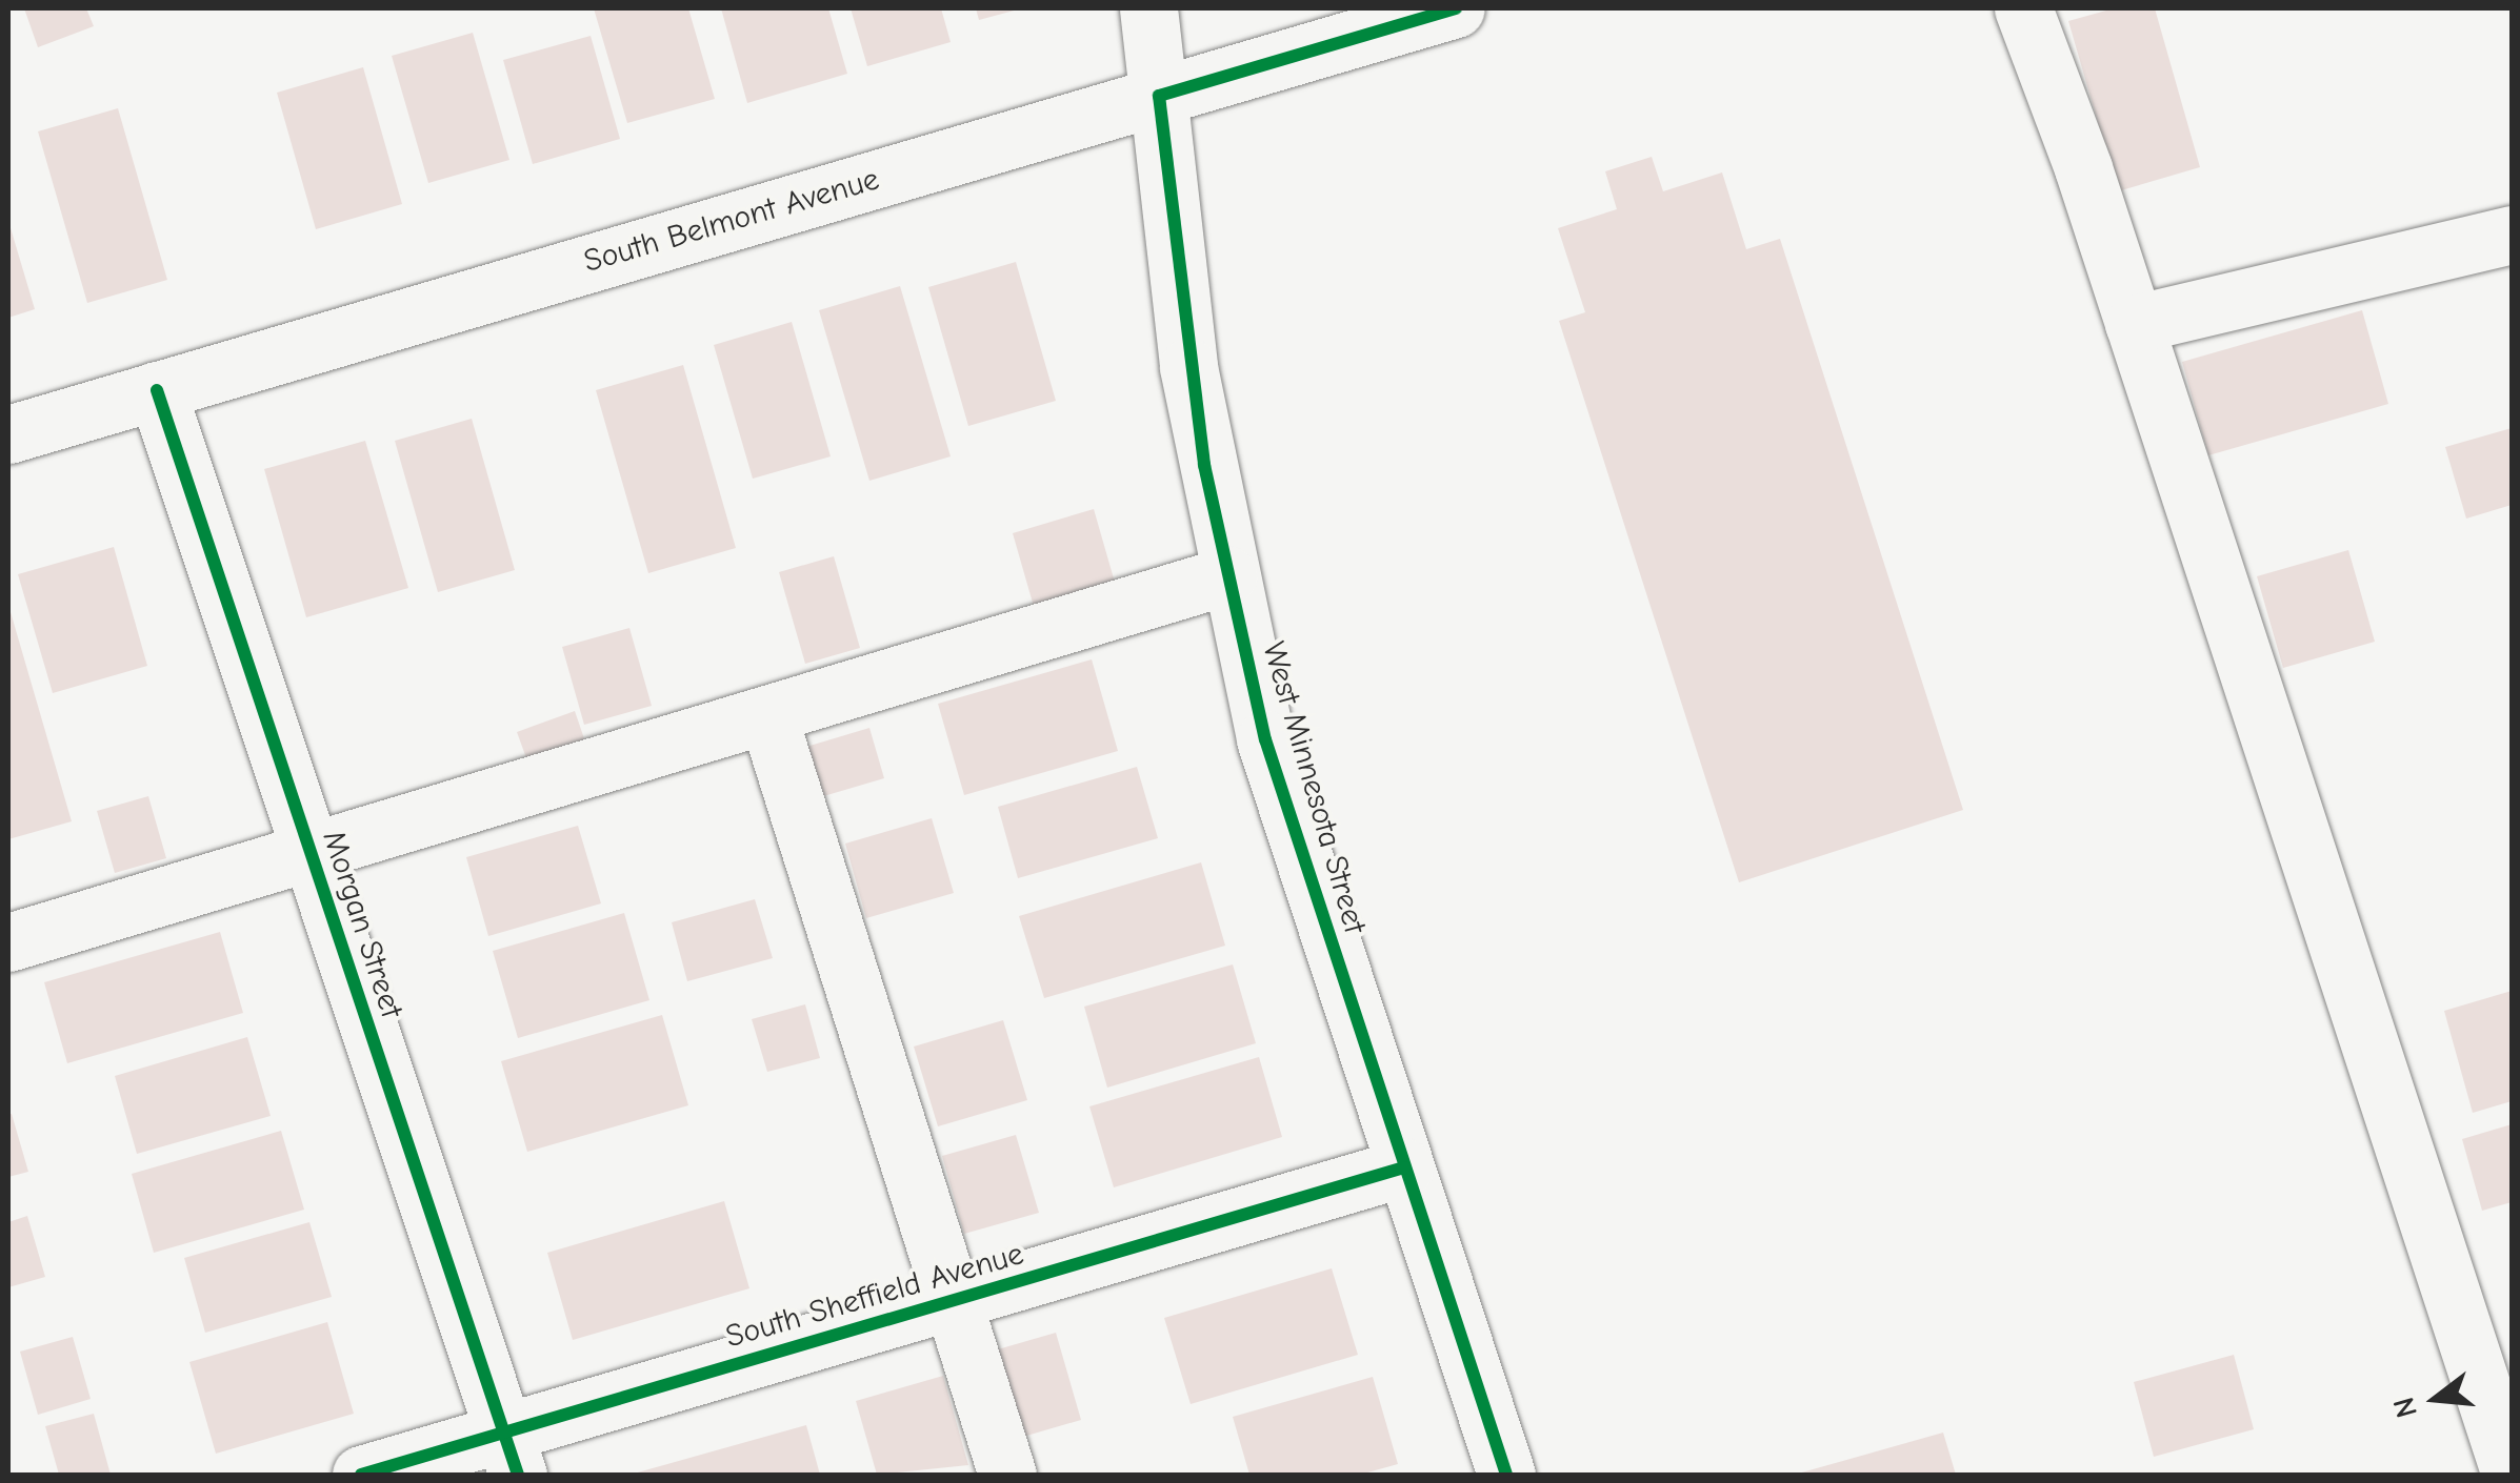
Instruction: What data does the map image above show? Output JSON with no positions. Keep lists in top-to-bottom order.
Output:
{
  "streets": {
    "street": [
      "South Belmont Avenue",
      "West Minnesota Street",
      "Morgan Street",
      "South Sheffield Avenue"
    ]
  },
  "crossings": [
    ["South Belmont Avenue", "West Minnesota Street"],
    ["South Belmont Avenue", "Morgan Street"],
    ["West Minnesota Street", "South Sheffield Avenue"],
    ["Morgan Street", "South Sheffield Avenue"]
  ],
  "north": "left"
}
